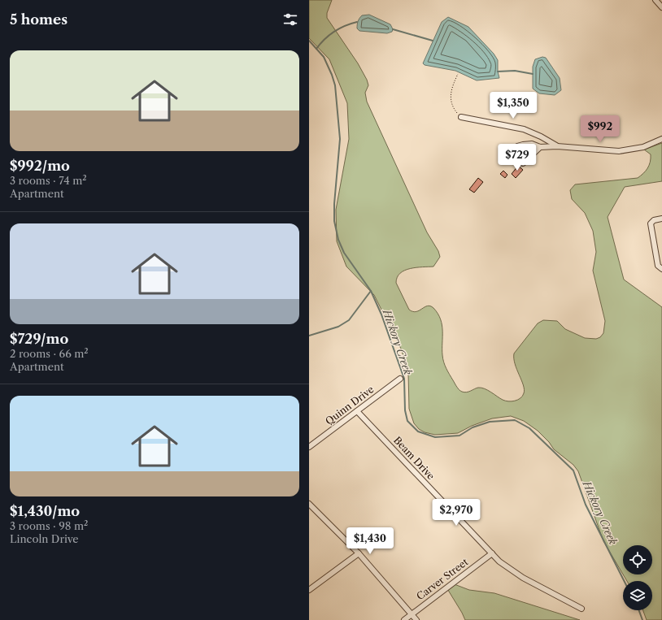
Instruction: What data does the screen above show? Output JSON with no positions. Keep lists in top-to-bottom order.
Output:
{
  "streets": {
    "street": ["Quinn Drive", "Beam Drive", "Carver Street"]
  },
  "crossings": [
    ["Quinn Drive", "Beam Drive"],
    ["Beam Drive", "Carver Street"]
  ],
  "water": ["Hickory Creek"],
  "page": {
    "heading": "5 homes",
    "list": [
      {
        "name": "$992/mo",
        "note": "3 rooms · 74 m² · Apartment"
      },
      {
        "name": "$729/mo",
        "note": "2 rooms · 66 m² · Apartment"
      },
      {
        "name": "$1,430/mo",
        "note": "3 rooms · 98 m² · Lincoln Drive"
      }
    ],
    "price": [
      "$1,350",
      "$992",
      "$729",
      "$2,970",
      "$1,430"
    ]
  }
}
